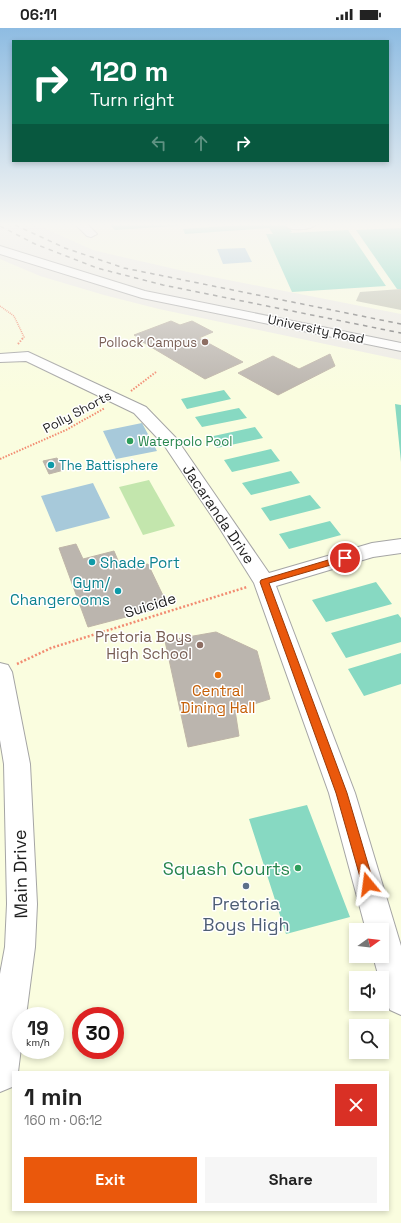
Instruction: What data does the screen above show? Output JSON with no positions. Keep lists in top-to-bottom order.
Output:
{
  "streets": {
    "street": ["University Road", "Jacaranda Drive", "Main Drive"],
    "path": ["Polly Shorts", "Suicide"]
  },
  "crossings": [
    ["Polly Shorts", "Jacaranda Drive"],
    ["Jacaranda Drive", "Suicide"],
    ["Suicide", "Main Drive"]
  ],
  "places": [
    "Pollock Campus",
    "Waterpolo Pool",
    "The Battisphere",
    "Shade Port",
    "Gym/ Changerooms",
    "Pretoria Boys High School",
    "Central Dining Hall",
    "Squash Courts",
    "Pretoria Boys High"
  ],
  "north": "right",
  "page": {
    "status": "06:11",
    "turn": ["120 m", "Turn right"],
    "speed": "19 km/h",
    "limit": "30",
    "heading": ["1 min", "160 m · 06:12"],
    "buttons": ["Exit", "Share"]
  }
}
